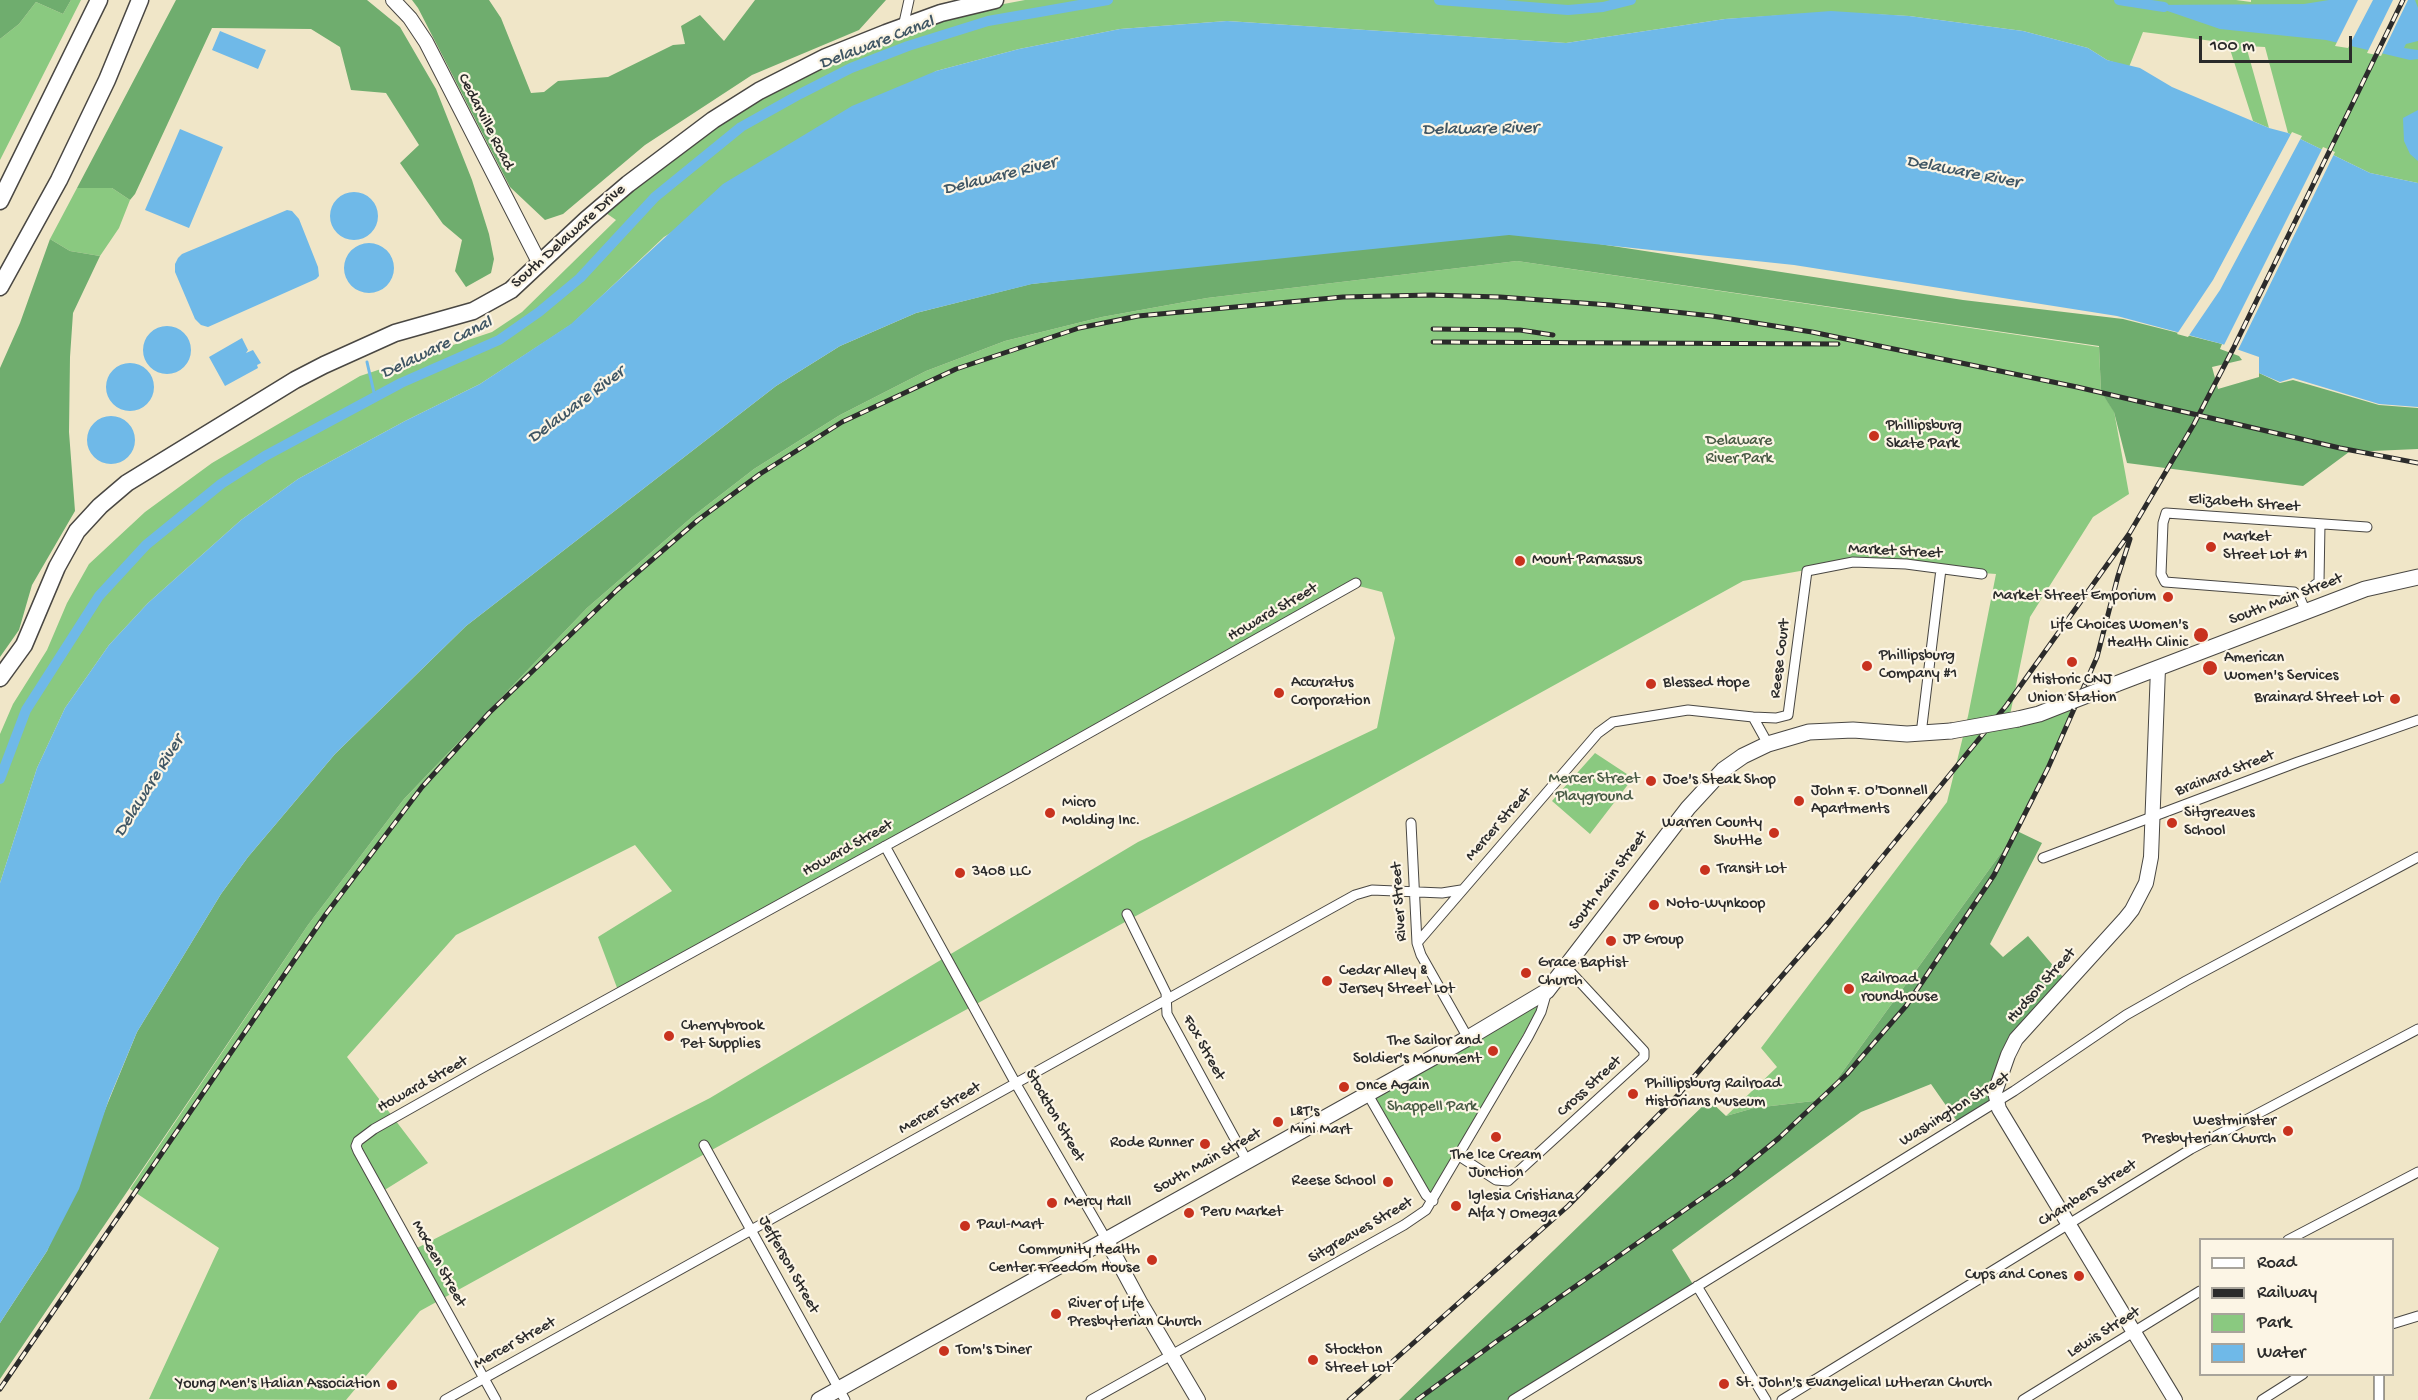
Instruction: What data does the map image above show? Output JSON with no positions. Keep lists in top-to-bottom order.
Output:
{
  "streets": {
    "highway": ["South Delaware Drive"],
    "main road": ["South Main Street"],
    "street": [
      "Cedarville Road",
      "Elizabeth Street",
      "Market Street",
      "Howard Street",
      "Reese Court",
      "Brainard Street",
      "Mercer Street",
      "River Street",
      "Hudson Street",
      "Fox Street",
      "Cross Street",
      "Washington Street",
      "Stockton Street",
      "Chambers Street",
      "Sitgreaves Street",
      "McKeen Street",
      "Jefferson Street",
      "Lewis Street"
    ]
  },
  "crossings": [
    ["Cedarville Road", "South Delaware Drive"],
    ["Market Street", "Reese Court"],
    ["South Main Street", "River Street"],
    ["South Main Street", "Hudson Street"],
    ["South Main Street", "Fox Street"],
    ["South Main Street", "Cross Street"],
    ["South Main Street", "Stockton Street"],
    ["South Main Street", "Sitgreaves Street"],
    ["South Main Street", "Jefferson Street"],
    ["Howard Street", "Stockton Street"],
    ["Howard Street", "McKeen Street"],
    ["Reese Court", "Mercer Street"],
    ["Brainard Street", "Hudson Street"],
    ["Mercer Street", "River Street"],
    ["Mercer Street", "Fox Street"],
    ["Mercer Street", "Stockton Street"],
    ["Mercer Street", "McKeen Street"],
    ["Mercer Street", "Jefferson Street"],
    ["Hudson Street", "Washington Street"],
    ["Cross Street", "Sitgreaves Street"],
    ["Stockton Street", "Sitgreaves Street"]
  ],
  "water": ["Delaware Canal", "Delaware River"],
  "parks": ["Delaware River Park", "Mercer Street Playground", "Shappell Park"],
  "places": [
    "Phillipsburg Skate Park",
    "Market Street Lot #1",
    "Mount Parnassus",
    "Market Street Emporium",
    "Life Choices Women's Health Clinic",
    "Historic CNJ Union Station",
    "Phillipsburg Company #1",
    "American Women's Services",
    "Blessed Hope",
    "Accuratus Corporation",
    "Brainard Street Lot",
    "Joe's Steak Shop",
    "John F. O'Donnell Apartments",
    "Micro Molding Inc.",
    "Sitgreaves School",
    "Warren County Shuttle",
    "Transit Lot",
    "3408 LLC",
    "Noto-Wynkoop",
    "JP Group",
    "Grace Baptist Church",
    "Cedar Alley & Jersey Street Lot",
    "Railroad roundhouse",
    "Cherrybrook Pet Supplies",
    "The Sailor and Soldier's Monument",
    "Once Again",
    "Phillipsburg Railroad Historians Museum",
    "L&T's Mini Mart",
    "Westminster Presbyterian Church",
    "The Ice Cream Junction",
    "Rode Runner",
    "Reese School",
    "Mercy Hall",
    "Iglesia Cristiana Alfa Y Omega",
    "Peru Market",
    "Paul-Mart",
    "Community Health Center Freedom House",
    "Cups and Cones",
    "River of Life Presbyterian Church",
    "Tom's Diner",
    "Stockton Street Lot",
    "St. John's Evangelical Lutheran Church",
    "Young Men's Italian Association"
  ],
  "legend": [
    "Road",
    "Railway",
    "Park",
    "Water"
  ],
  "scale_bar": "100 m"
}
